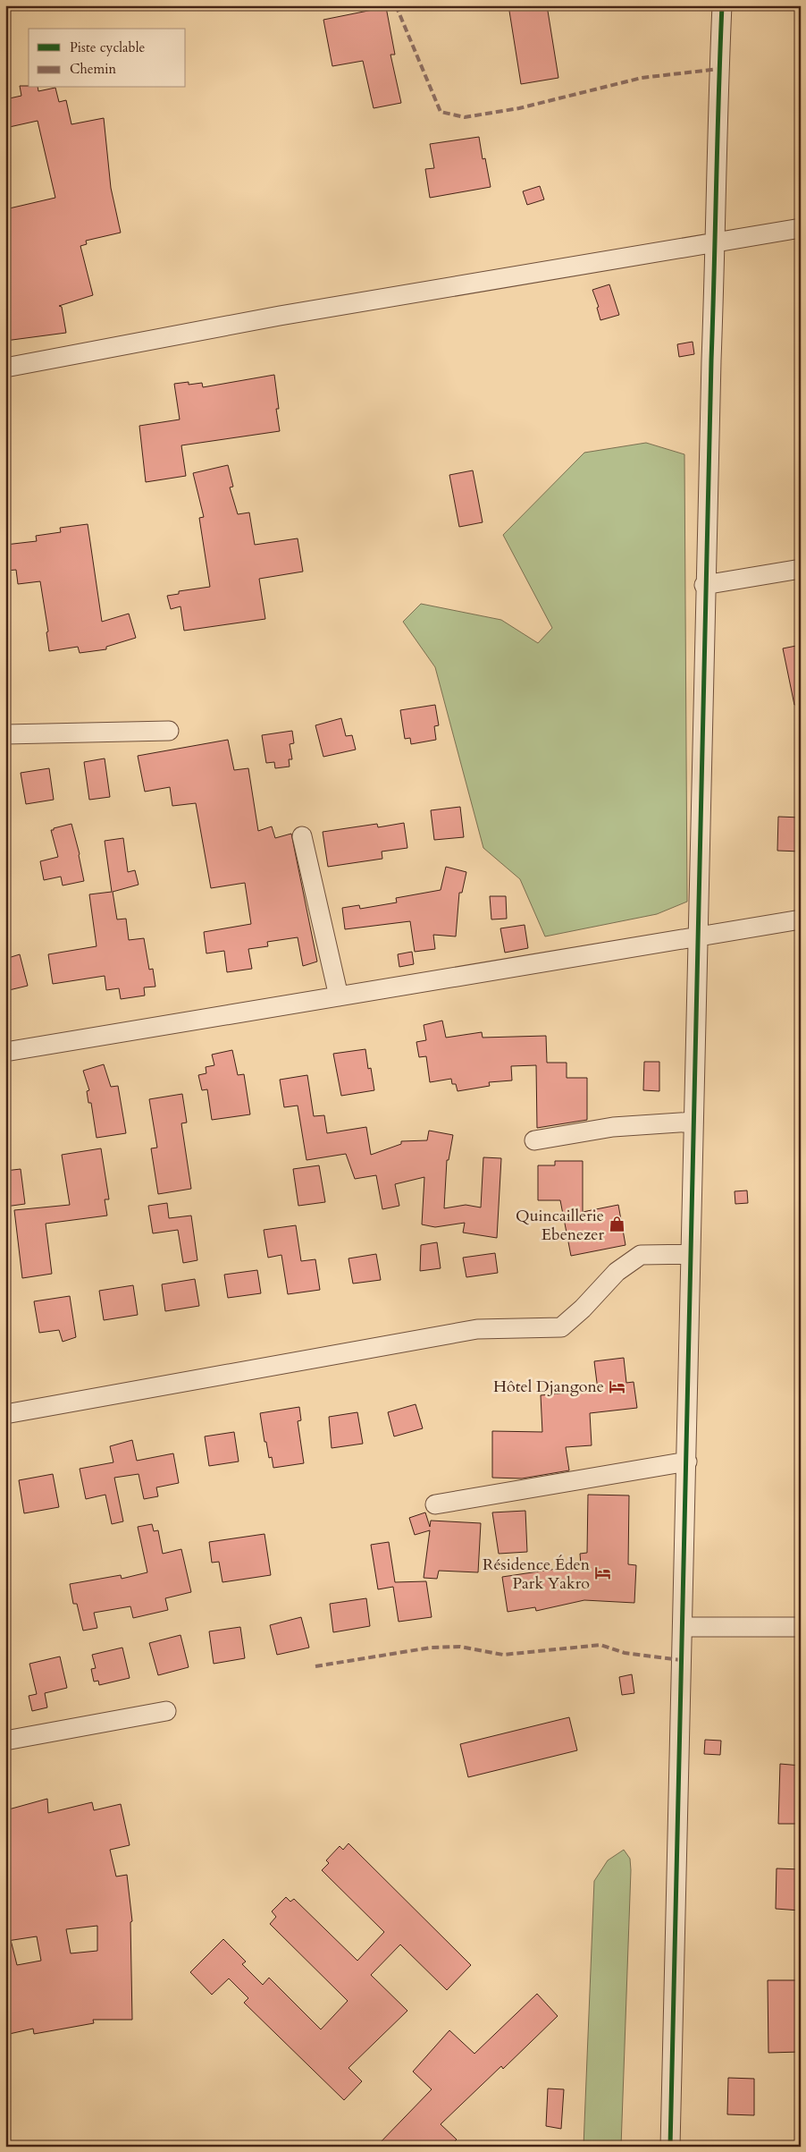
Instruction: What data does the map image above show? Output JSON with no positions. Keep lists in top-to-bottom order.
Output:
{
  "places": {
    "shop": ["Quincaillerie Ebenezer"],
    "hotel": ["Hôtel Djangone", "Résidence Éden Park Yakro"]
  },
  "legend": ["Piste cyclable", "Chemin"]
}
